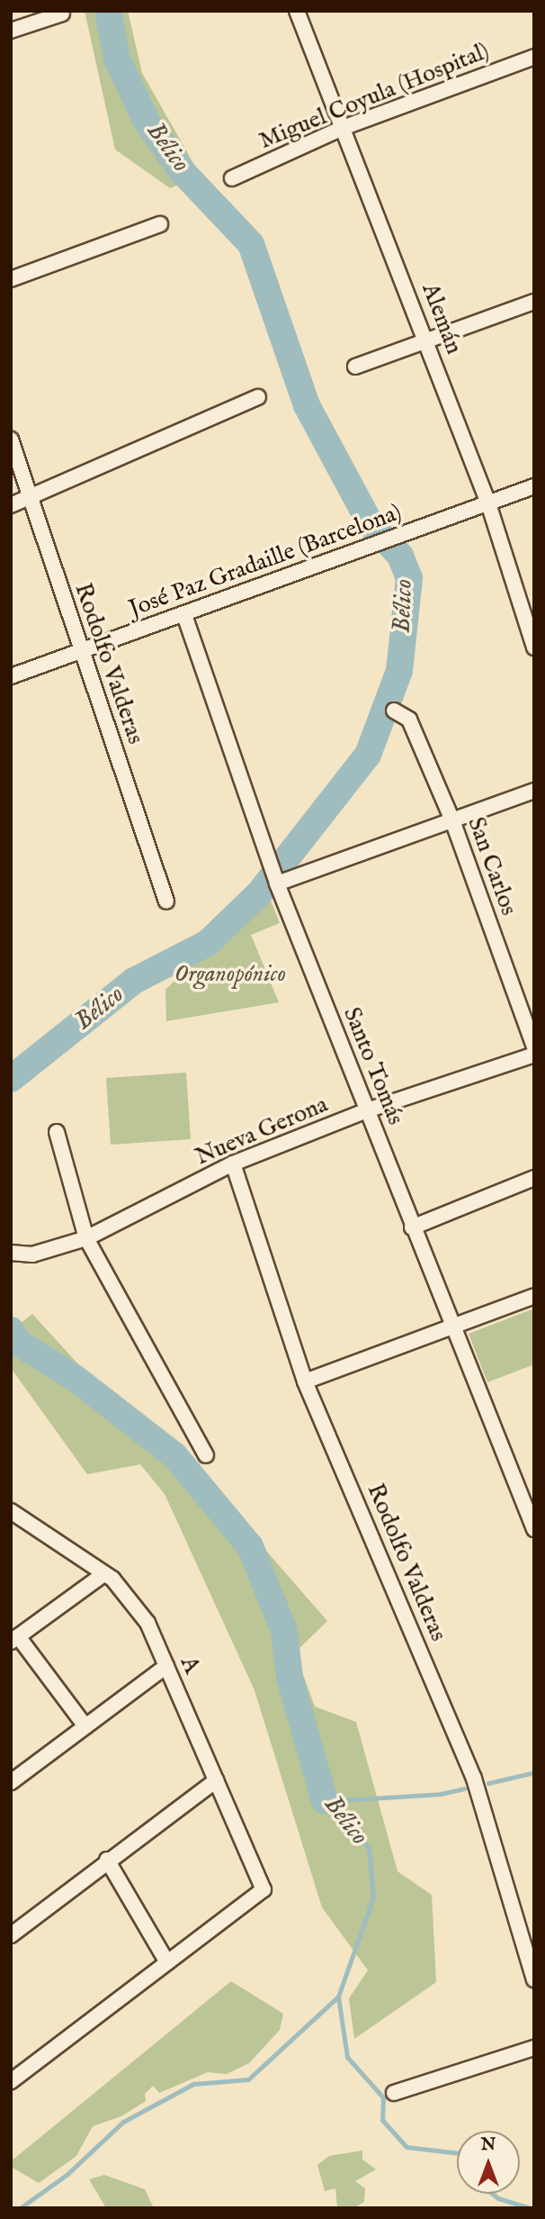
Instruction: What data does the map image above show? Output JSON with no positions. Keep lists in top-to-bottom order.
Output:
{
  "streets": {
    "street": [
      "Miguel Coyula (Hospital)",
      "Alemán",
      "José Paz Gradaille (Barcelona)",
      "Rodolfo Valderas",
      "San Carlos",
      "Santo Tomás",
      "Nueva Gerona",
      "A"
    ]
  },
  "crossings": [
    ["Miguel Coyula (Hospital)", "Alemán"],
    ["Alemán", "José Paz Gradaille (Barcelona)"],
    ["José Paz Gradaille (Barcelona)", "Rodolfo Valderas"],
    ["José Paz Gradaille (Barcelona)", "Santo Tomás"],
    ["Rodolfo Valderas", "Nueva Gerona"],
    ["Santo Tomás", "Nueva Gerona"]
  ],
  "water": ["Bélico"],
  "parks": ["Organopónico"],
  "north": "top"
}
